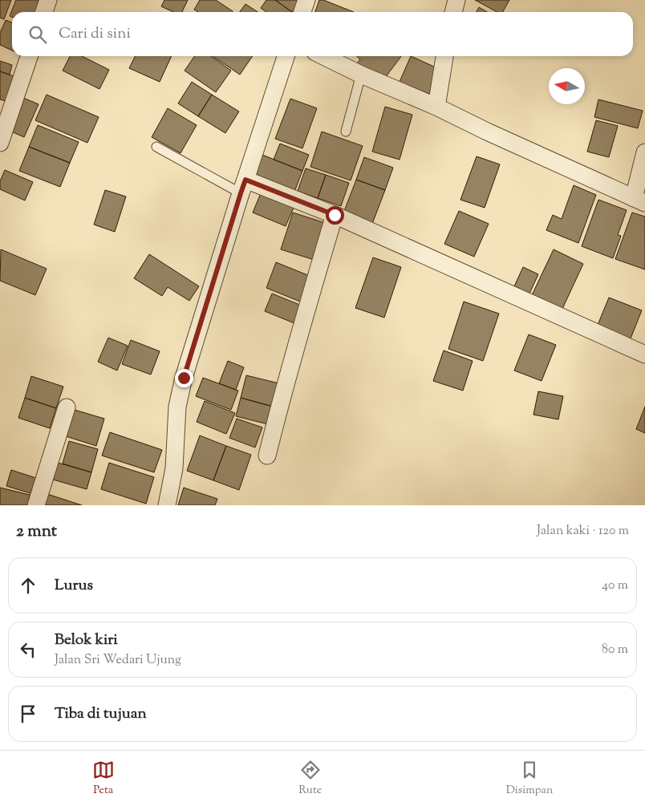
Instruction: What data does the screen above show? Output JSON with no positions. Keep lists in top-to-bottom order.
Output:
{
  "north": "left",
  "page": {
    "search": "Cari di sini",
    "heading": ["2 mnt", "Jalan kaki · 120 m"],
    "list": [
      ["Lurus", "40 m"],
      ["Belok kiri", "Jalan Sri Wedari Ujung", "80 m"],
      "Tiba di tujuan"
    ],
    "nav": ["Peta", "Rute", "Disimpan"]
  }
}
